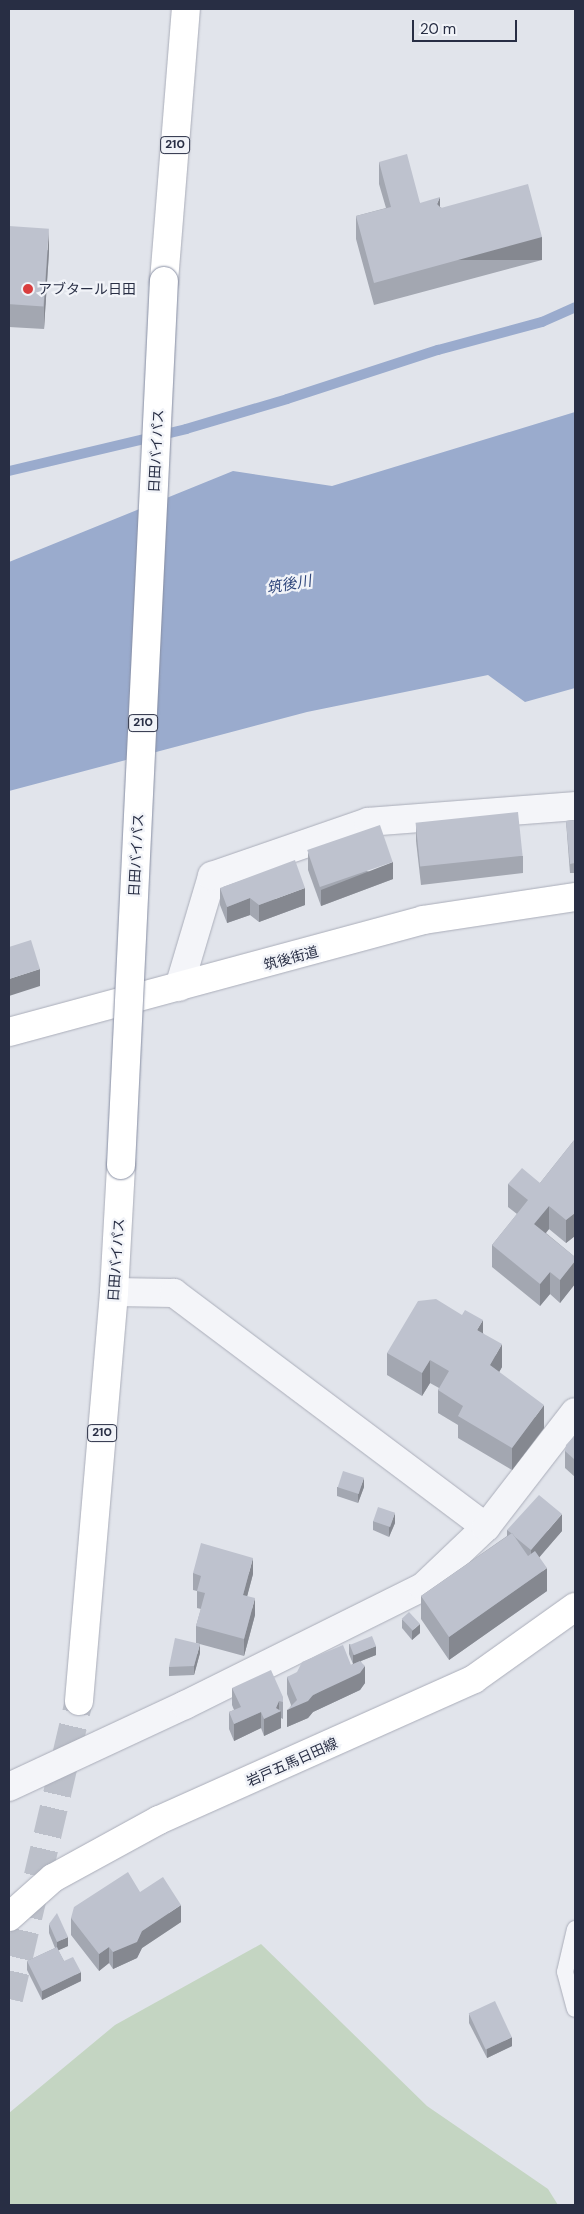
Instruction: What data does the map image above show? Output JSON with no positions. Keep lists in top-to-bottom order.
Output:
{
  "streets": {
    "main road": [
      "210",
      "日田バイパス",
      "筑後街道",
      "岩戸五馬日田線"
    ]
  },
  "water": ["筑後川"],
  "places": ["アブタール日田"],
  "scale_bar": "20 m"
}
